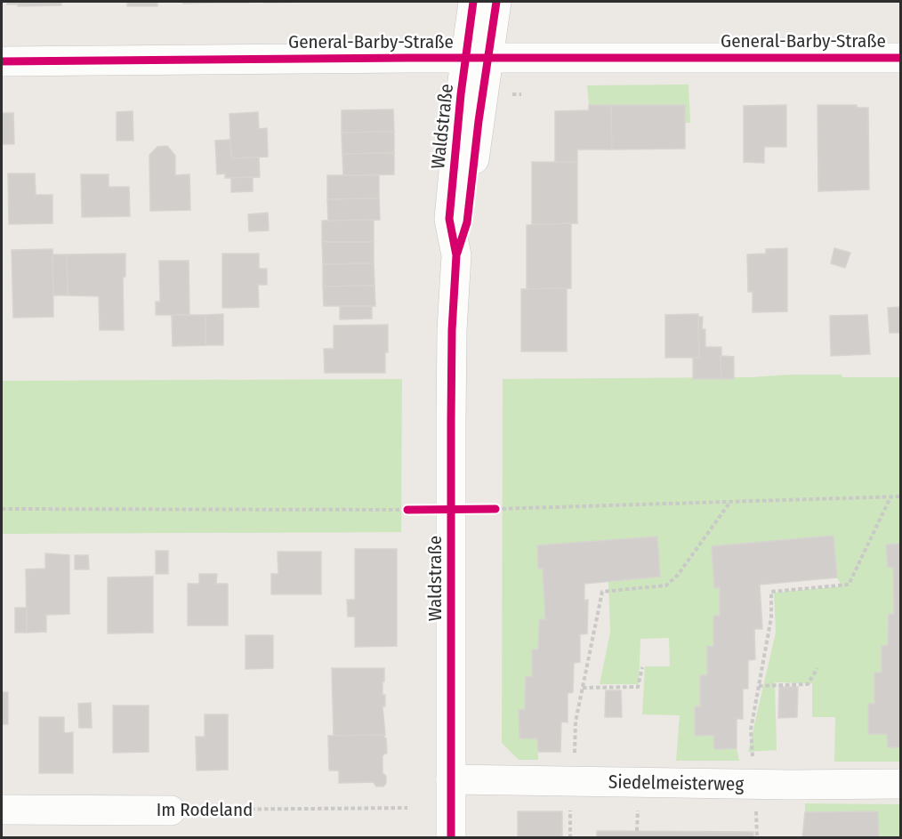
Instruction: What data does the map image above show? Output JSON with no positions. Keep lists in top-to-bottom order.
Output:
{
  "streets": {
    "street": [
      "General-Barby-Straße",
      "Waldstraße",
      "Siedelmeisterweg",
      "Im Rodeland"
    ]
  },
  "crossings": [
    ["General-Barby-Straße", "Waldstraße"],
    ["Waldstraße", "Siedelmeisterweg"]
  ]
}
